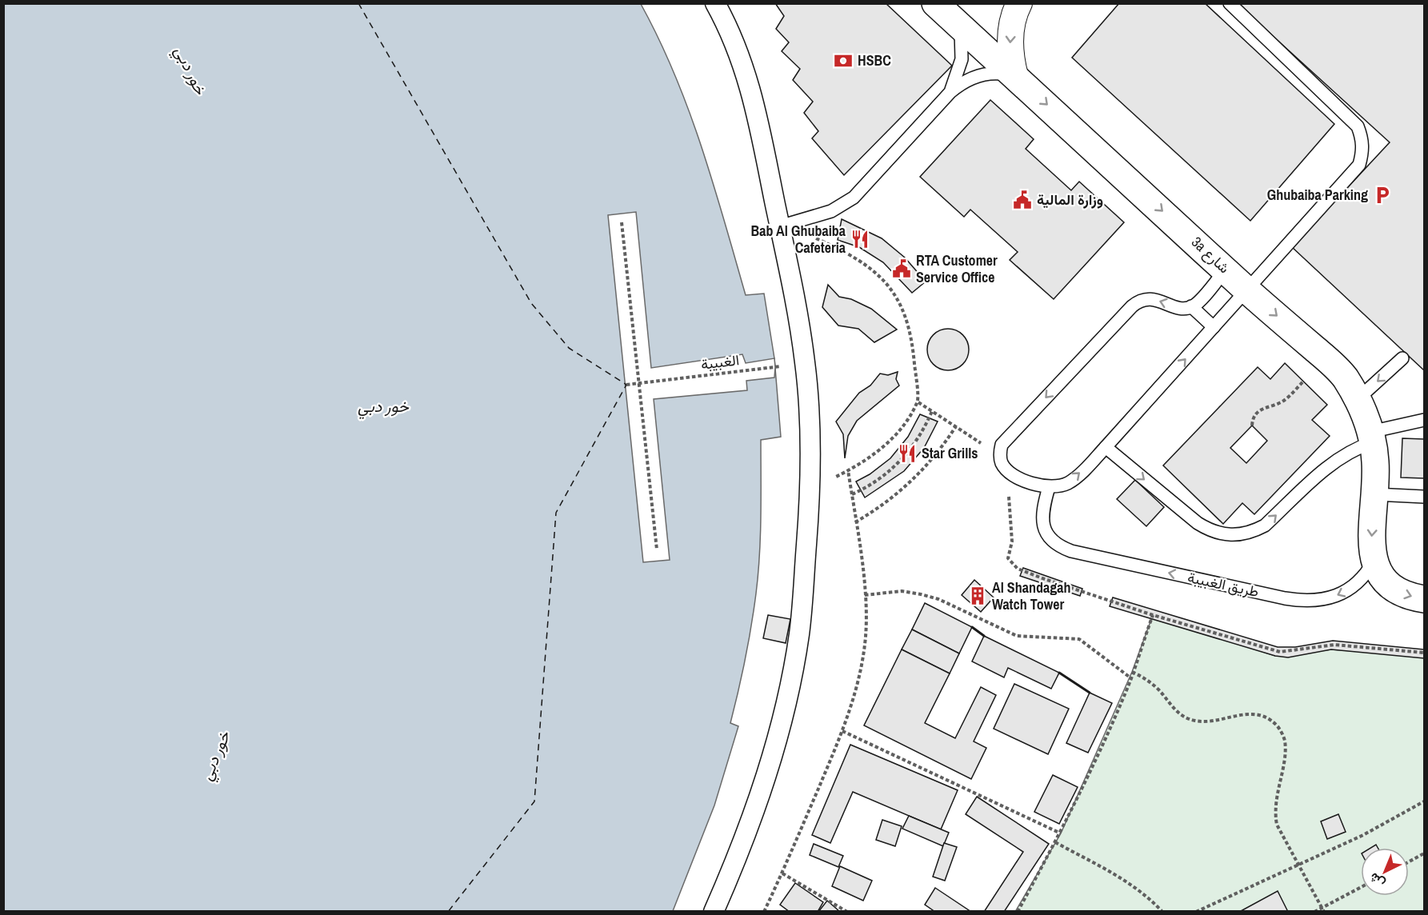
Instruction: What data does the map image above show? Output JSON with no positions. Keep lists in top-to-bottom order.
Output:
{
  "streets": {
    "street": ["3a شارع"],
    "lane": ["طريق الغبيبة"],
    "path": ["الغبيبة"]
  },
  "crossings": [
    ["3a شارع", "طريق الغبيبة"]
  ],
  "one_way": ["3a شارع", "طريق الغبيبة"],
  "water": ["خور دبي"],
  "places": {
    "bank": ["HSBC"],
    "parking": ["Ghubaiba Parking"],
    "public building": ["وزارة المالية", "RTA Customer Service Office"],
    "restaurant": ["Bab Al Ghubaiba Cafeteria", "Star Grills"],
    "building": ["Al Shandagah Watch Tower"]
  },
  "north": "bottom left"
}
